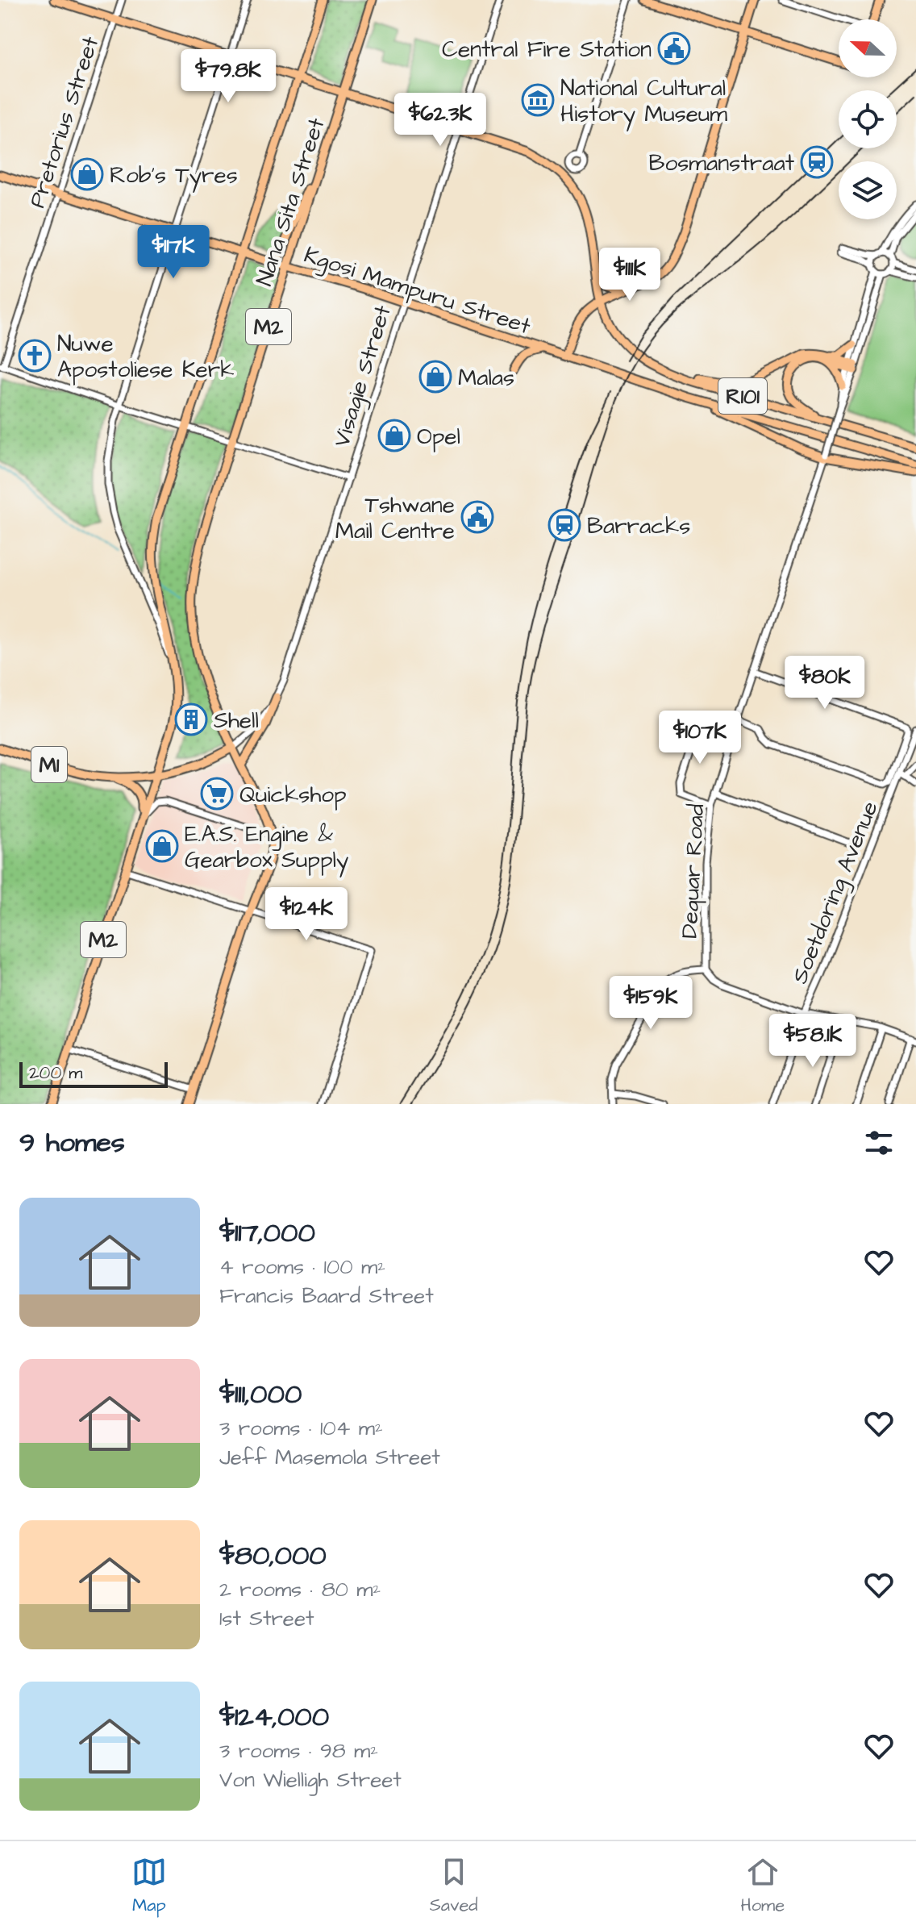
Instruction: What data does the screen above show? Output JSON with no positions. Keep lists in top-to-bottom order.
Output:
{
  "streets": {
    "main road": [
      "Nana Sita Street",
      "Kgosi Mampuru Street",
      "M2",
      "R101",
      "M1"
    ],
    "street": [
      "Pretorius Street",
      "Visagie Street",
      "Dequar Road",
      "Soetdoring Avenue"
    ]
  },
  "crossings": [
    ["Pretorius Street", "Kgosi Mampuru Street"],
    ["Pretorius Street", "R101"],
    ["Nana Sita Street", "Kgosi Mampuru Street"],
    ["Nana Sita Street", "M2"],
    ["Nana Sita Street", "Visagie Street"],
    ["Nana Sita Street", "R101"],
    ["Nana Sita Street", "M1"],
    ["Kgosi Mampuru Street", "Visagie Street"],
    ["Kgosi Mampuru Street", "R101"],
    ["M2", "Visagie Street"],
    ["M2", "M1"],
    ["Visagie Street", "R101"],
    ["Visagie Street", "M1"]
  ],
  "places": {
    "public building": ["Central Fire Station", "Tshwane Mail Centre"],
    "museum": ["National Cultural History Museum"],
    "station": ["Bosmanstraat", "Barracks"],
    "shop": [
      "Rob's Tyres",
      "Malas",
      "Opel",
      "E.A.S. Engine & Gearbox Supply"
    ],
    "church": ["Nuwe Apostoliese Kerk"],
    "building": ["Shell"],
    "supermarket": ["Quickshop"]
  },
  "scale_bar": "200 m",
  "north": "left",
  "page": {
    "price": [
      "$79.8K",
      "$62.3K",
      "$117K",
      "$111K",
      "$80K",
      "$107K",
      "$124K",
      "$159K",
      "$58.1K"
    ],
    "scale": "200 m",
    "heading": "9 homes",
    "list": [
      {
        "name": "$117,000",
        "note": "4 rooms · 100 m² · Francis Baard Street"
      },
      {
        "name": "$111,000",
        "note": "3 rooms · 104 m² · Jeff Masemola Street"
      },
      {
        "name": "$80,000",
        "note": "2 rooms · 80 m² · 1st Street"
      },
      {
        "name": "$124,000",
        "note": "3 rooms · 98 m² · Von Wielligh Street"
      }
    ],
    "tabs": ["Map", "Saved", "Home"]
  }
}
